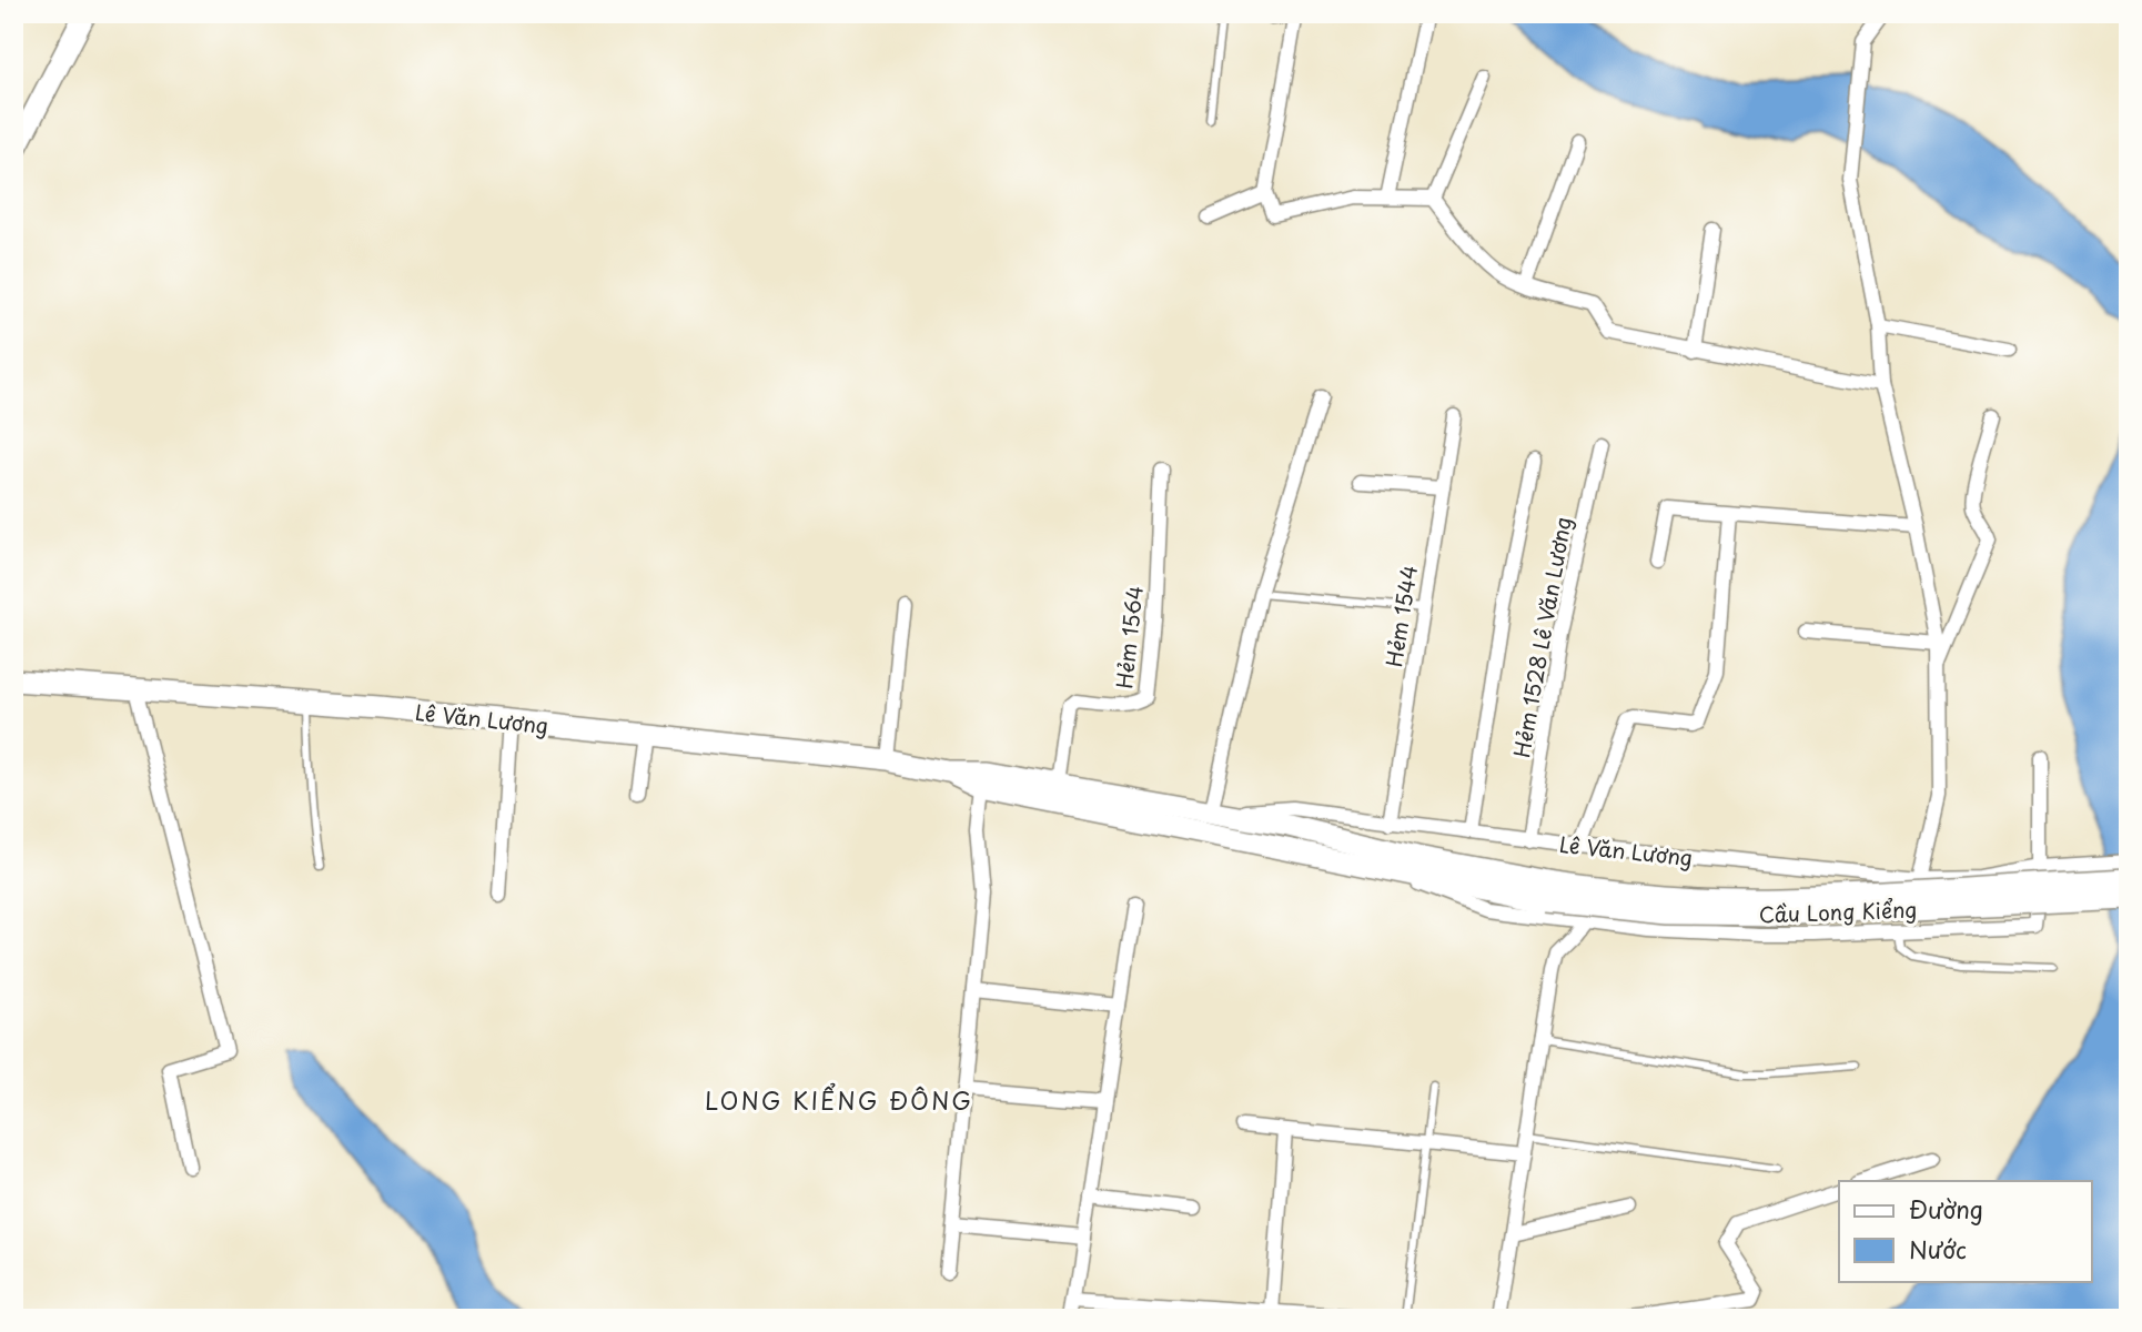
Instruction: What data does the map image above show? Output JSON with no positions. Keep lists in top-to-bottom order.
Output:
{
  "streets": {
    "main road": ["Lê Văn Lương", "Cầu Long Kiểng"],
    "street": ["Hẻm 1544", "Hẻm 1564", "Hẻm 1528 Lê Văn Lương"]
  },
  "crossings": [
    ["Hẻm 1544", "Lê Văn Lương"],
    ["Hẻm 1564", "Lê Văn Lương"],
    ["Hẻm 1528 Lê Văn Lương", "Lê Văn Lương"],
    ["Lê Văn Lương", "Cầu Long Kiểng"]
  ],
  "districts": ["LONG KIỂNG ĐÔNG"],
  "legend": ["Đường", "Nước"]
}
